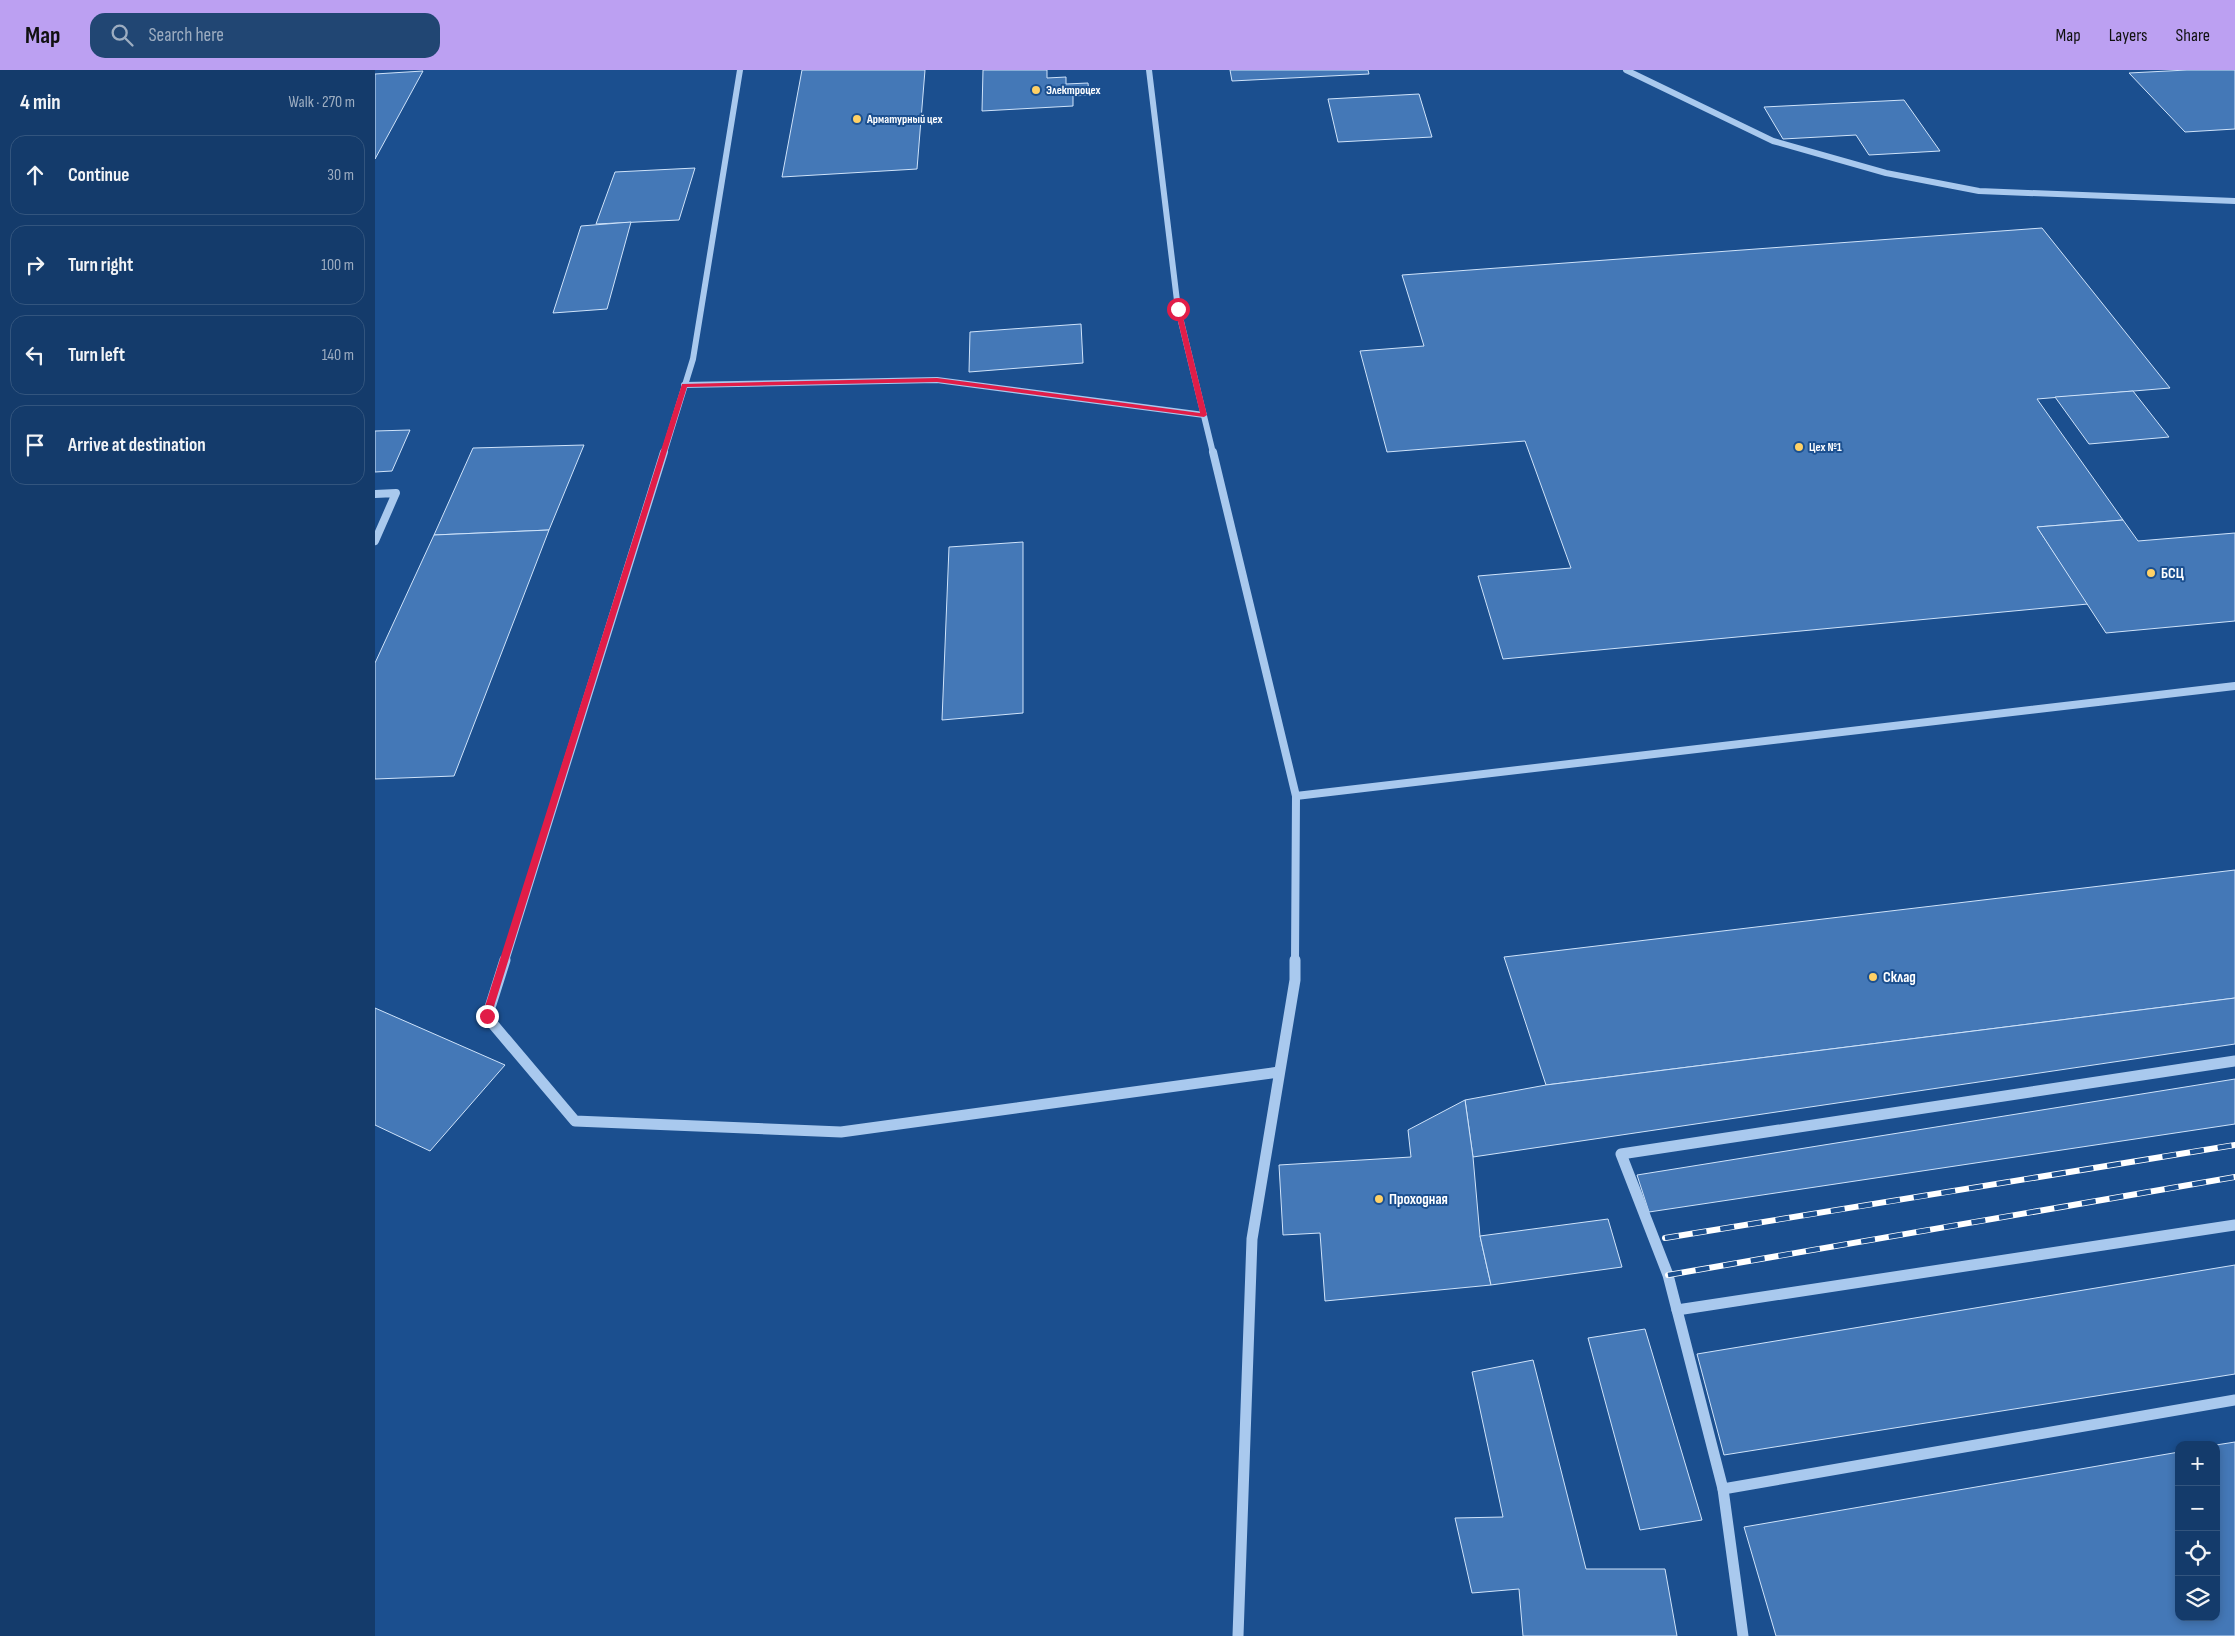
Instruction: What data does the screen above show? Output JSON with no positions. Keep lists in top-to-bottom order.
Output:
{
  "places": [
    "Электроцех",
    "Арматурный цех",
    "Цех №1",
    "БСЦ",
    "Склад",
    "Проходная"
  ],
  "page": {
    "header": "Map",
    "search": "Search here",
    "nav": ["Map", "Layers", "Share"],
    "heading": ["4 min", "Walk · 270 m"],
    "list": [
      ["Continue", "30 m"],
      ["Turn right", "100 m"],
      ["Turn left", "140 m"],
      "Arrive at destination"
    ],
    "map_buttons": ["+", "−"]
  }
}
